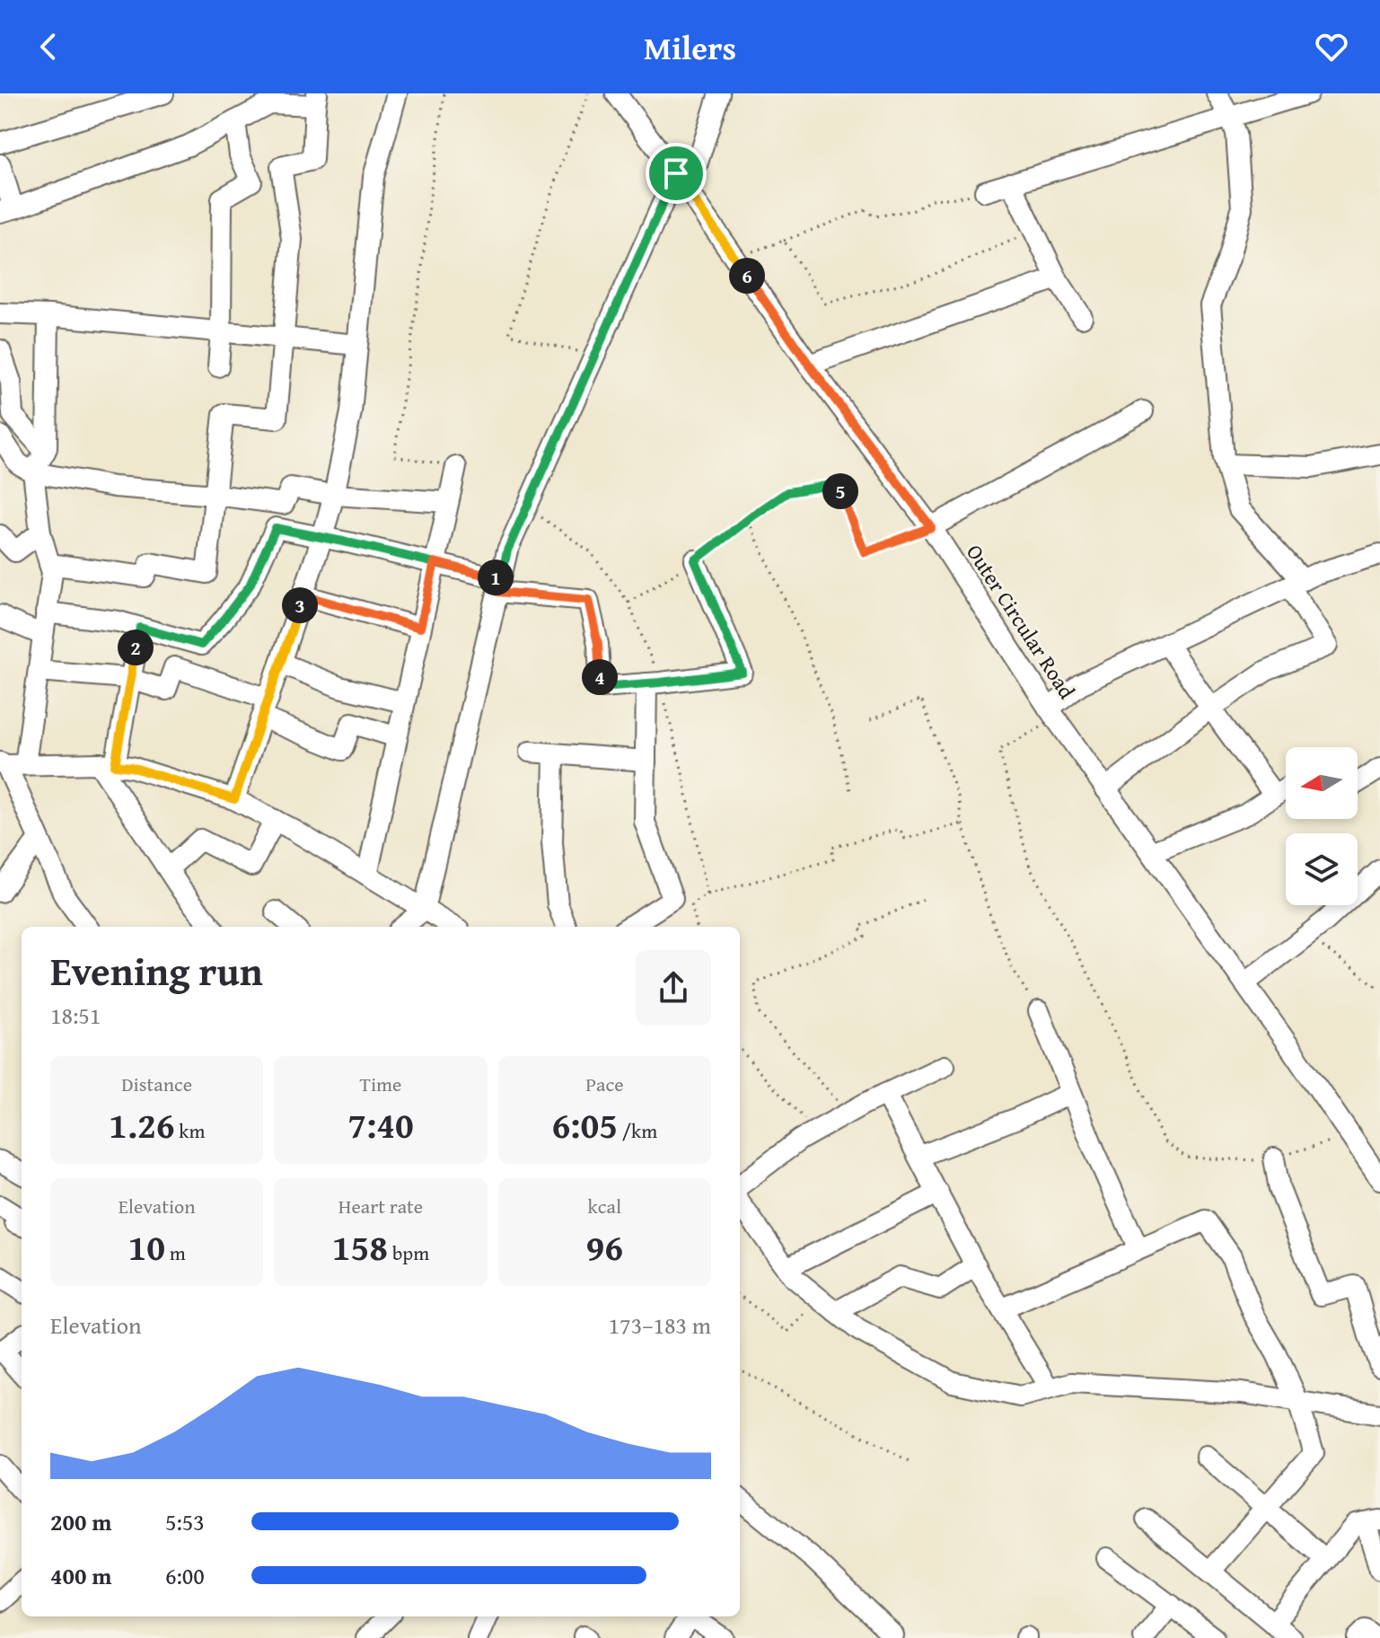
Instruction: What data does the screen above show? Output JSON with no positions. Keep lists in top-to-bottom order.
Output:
{
  "streets": {
    "street": ["Outer Circular Road"]
  },
  "north": "left",
  "page": {
    "header": "Milers",
    "pins": [
      "6",
      "5",
      "1",
      "3",
      "2",
      "4"
    ],
    "heading": ["Evening run", "18:51"],
    "stats": [
      ["Distance", "1.26 km"],
      ["Time", "7:40"],
      ["Pace", "6:05 /km"],
      ["Elevation", "10 m"],
      ["Heart rate", "158 bpm"],
      ["kcal", "96"]
    ],
    "chart": ["Elevation", "173–183 m"],
    "list": [
      {
        "name": "200 m",
        "note": "5:53"
      },
      {
        "name": "400 m",
        "note": "6:00"
      }
    ]
  }
}
